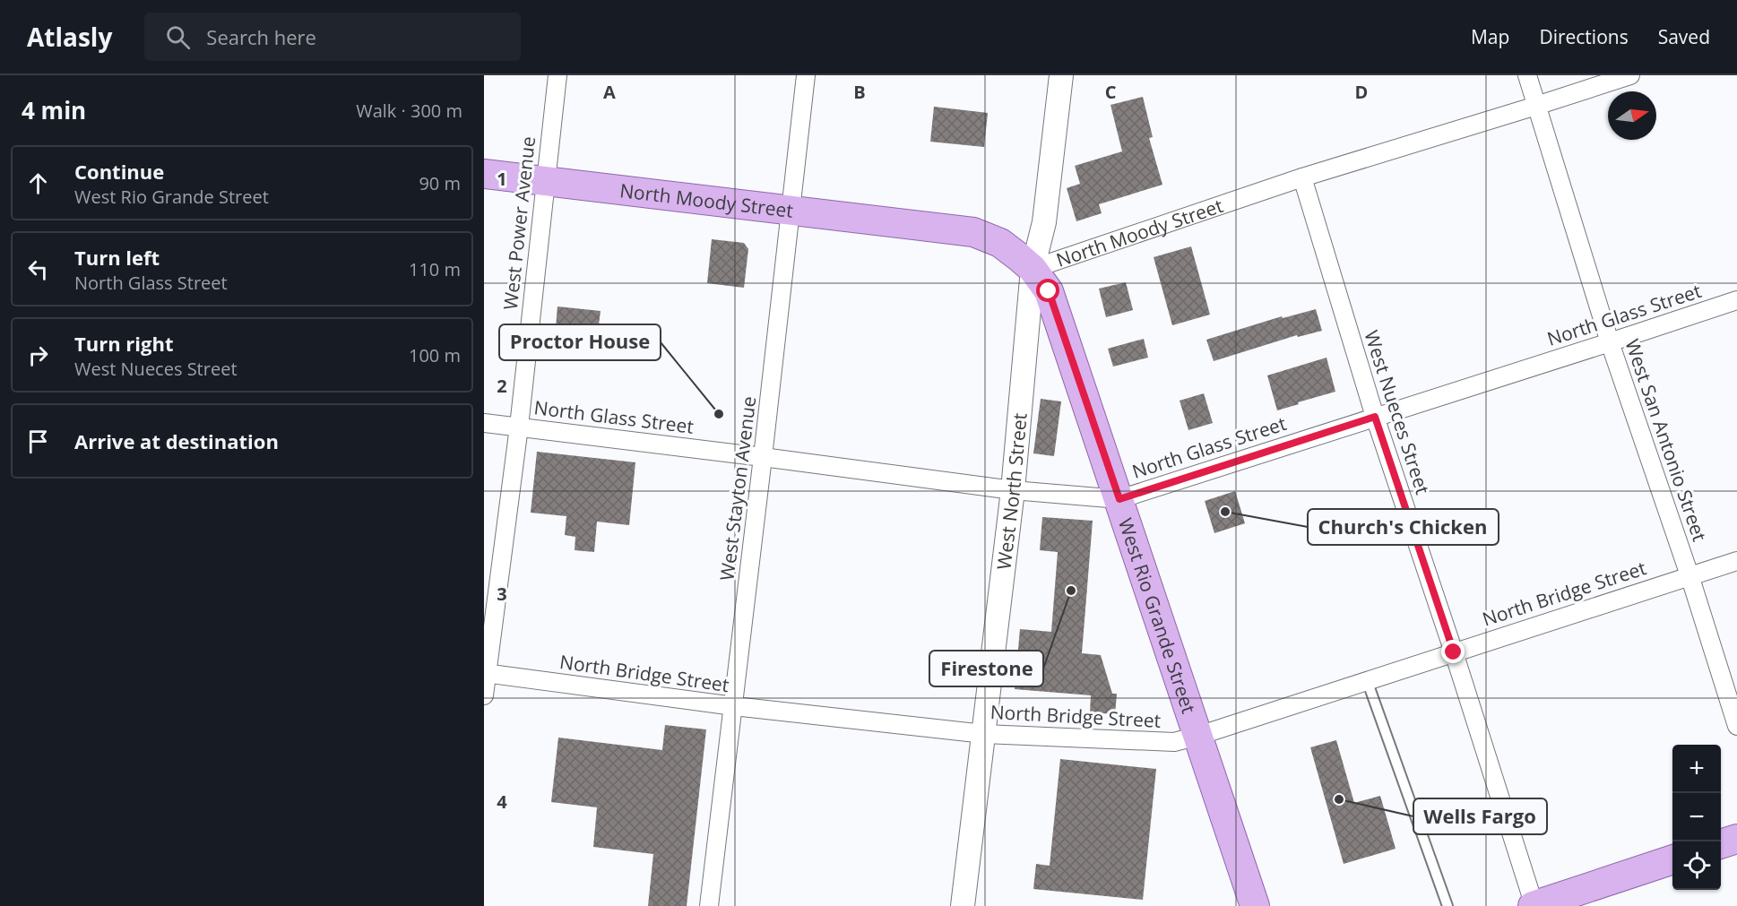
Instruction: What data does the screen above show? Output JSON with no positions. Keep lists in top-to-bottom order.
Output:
{
  "streets": {
    "main road": ["North Moody Street", "West Rio Grande Street"],
    "street": [
      "West Power Avenue",
      "North Glass Street",
      "West Nueces Street",
      "West San Antonio Street",
      "West Stayton Avenue",
      "West North Street",
      "North Bridge Street"
    ]
  },
  "crossings": [
    ["North Moody Street", "West Power Avenue"],
    ["North Moody Street", "West Nueces Street"],
    ["North Moody Street", "West San Antonio Street"],
    ["North Moody Street", "West Stayton Avenue"],
    ["North Moody Street", "West North Street"],
    ["North Moody Street", "West Rio Grande Street"],
    ["West Power Avenue", "North Glass Street"],
    ["West Power Avenue", "North Bridge Street"],
    ["North Glass Street", "West Nueces Street"],
    ["North Glass Street", "West San Antonio Street"],
    ["North Glass Street", "West Stayton Avenue"],
    ["North Glass Street", "West North Street"],
    ["North Glass Street", "West Rio Grande Street"],
    ["West Nueces Street", "North Bridge Street"],
    ["West San Antonio Street", "North Bridge Street"],
    ["West Stayton Avenue", "North Bridge Street"],
    ["West North Street", "North Bridge Street"],
    ["West North Street", "West Rio Grande Street"],
    ["North Bridge Street", "West Rio Grande Street"]
  ],
  "places": [
    "Proctor House",
    "Church's Chicken",
    "Firestone",
    "Wells Fargo"
  ],
  "north": "right",
  "page": {
    "header": "Atlasly",
    "search": "Search here",
    "nav": ["Map", "Directions", "Saved"],
    "heading": ["4 min", "Walk · 300 m"],
    "list": [
      ["Continue", "West Rio Grande Street", "90 m"],
      ["Turn left", "North Glass Street", "110 m"],
      ["Turn right", "West Nueces Street", "100 m"],
      "Arrive at destination"
    ],
    "map_buttons": ["+", "−"]
  },
  "grid": {
    "columns": [
      "A",
      "B",
      "C",
      "D"
    ],
    "rows": [
      "1",
      "2",
      "3",
      "4"
    ]
  }
}
